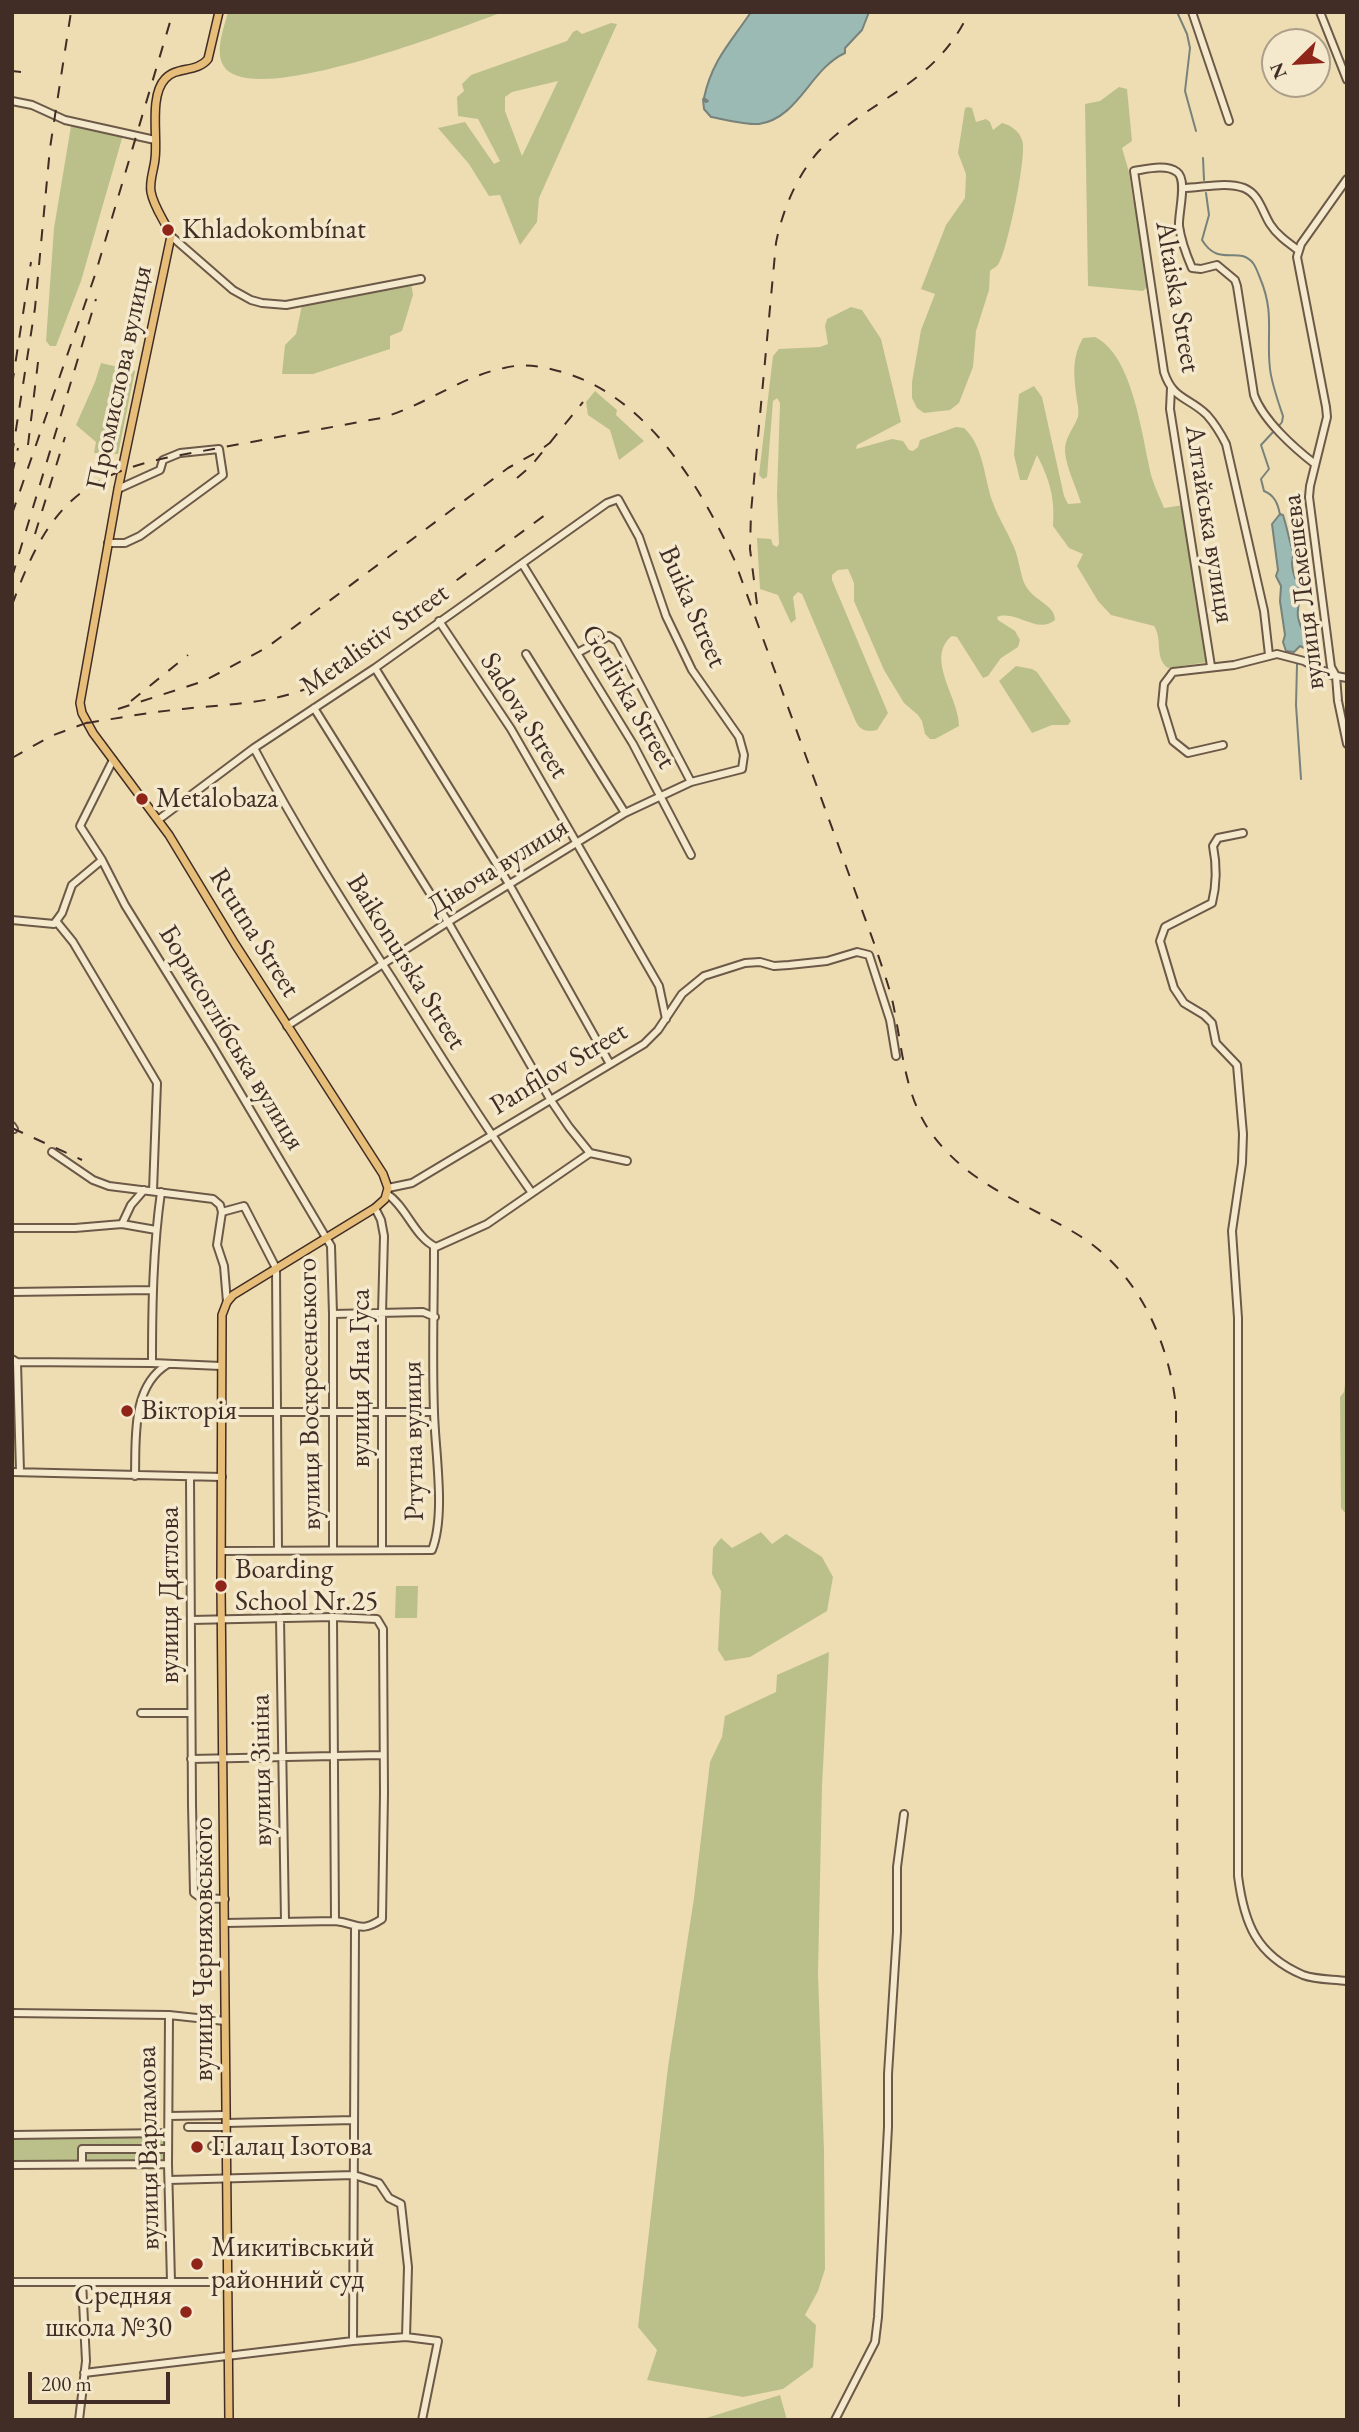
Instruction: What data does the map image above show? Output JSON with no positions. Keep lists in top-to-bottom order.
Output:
{
  "streets": {
    "main road": ["Промислова вулиця", "Rtutna Street", "вулиця Черняховського"],
    "street": [
      "Altaiska Street",
      "Алтайська вулиця",
      "вулиця Лемешєва",
      "Buika Street",
      "Metalistiv Street",
      "Gorlivka Street",
      "Sadova Street",
      "Дівоча вулиця",
      "Baikonurska Street",
      "Борисоглібська вулиця",
      "Panfilov Street",
      "вулиця Яна Гуса",
      "вулиця Воскресенського",
      "Ртутна вулиця",
      "вулиця Дятлова",
      "вулиця Зініна",
      "вулиця Варламова"
    ]
  },
  "crossings": [
    ["Altaiska Street", "Алтайська вулиця"],
    ["Промислова вулиця", "Rtutna Street"],
    ["Алтайська вулиця", "вулиця Лемешєва"],
    ["Buika Street", "Metalistiv Street"],
    ["Buika Street", "Дівоча вулиця"],
    ["Metalistiv Street", "Gorlivka Street"],
    ["Metalistiv Street", "Sadova Street"],
    ["Metalistiv Street", "Rtutna Street"],
    ["Metalistiv Street", "Baikonurska Street"],
    ["Gorlivka Street", "Дівоча вулиця"],
    ["Sadova Street", "Дівоча вулиця"],
    ["Sadova Street", "Panfilov Street"],
    ["Дівоча вулиця", "Rtutna Street"],
    ["Дівоча вулиця", "Baikonurska Street"],
    ["Rtutna Street", "Борисоглібська вулиця"],
    ["Rtutna Street", "Panfilov Street"],
    ["Baikonurska Street", "Panfilov Street"],
    ["Борисоглібська вулиця", "вулиця Воскресенського"],
    ["вулиця Яна Гуса", "Ртутна вулиця"],
    ["вулиця Воскресенського", "Ртутна вулиця"],
    ["Ртутна вулиця", "вулиця Черняховського"],
    ["вулиця Дятлова", "вулиця Черняховського"]
  ],
  "places": [
    "Khladokombínat",
    "Metalobaza",
    "Вікторія",
    "Boarding School Nr.25",
    "Палац Ізотова",
    "Микитівський районний суд",
    "Средняя школа №30"
  ],
  "scale_bar": "200 m",
  "north": "bottom left"
}
